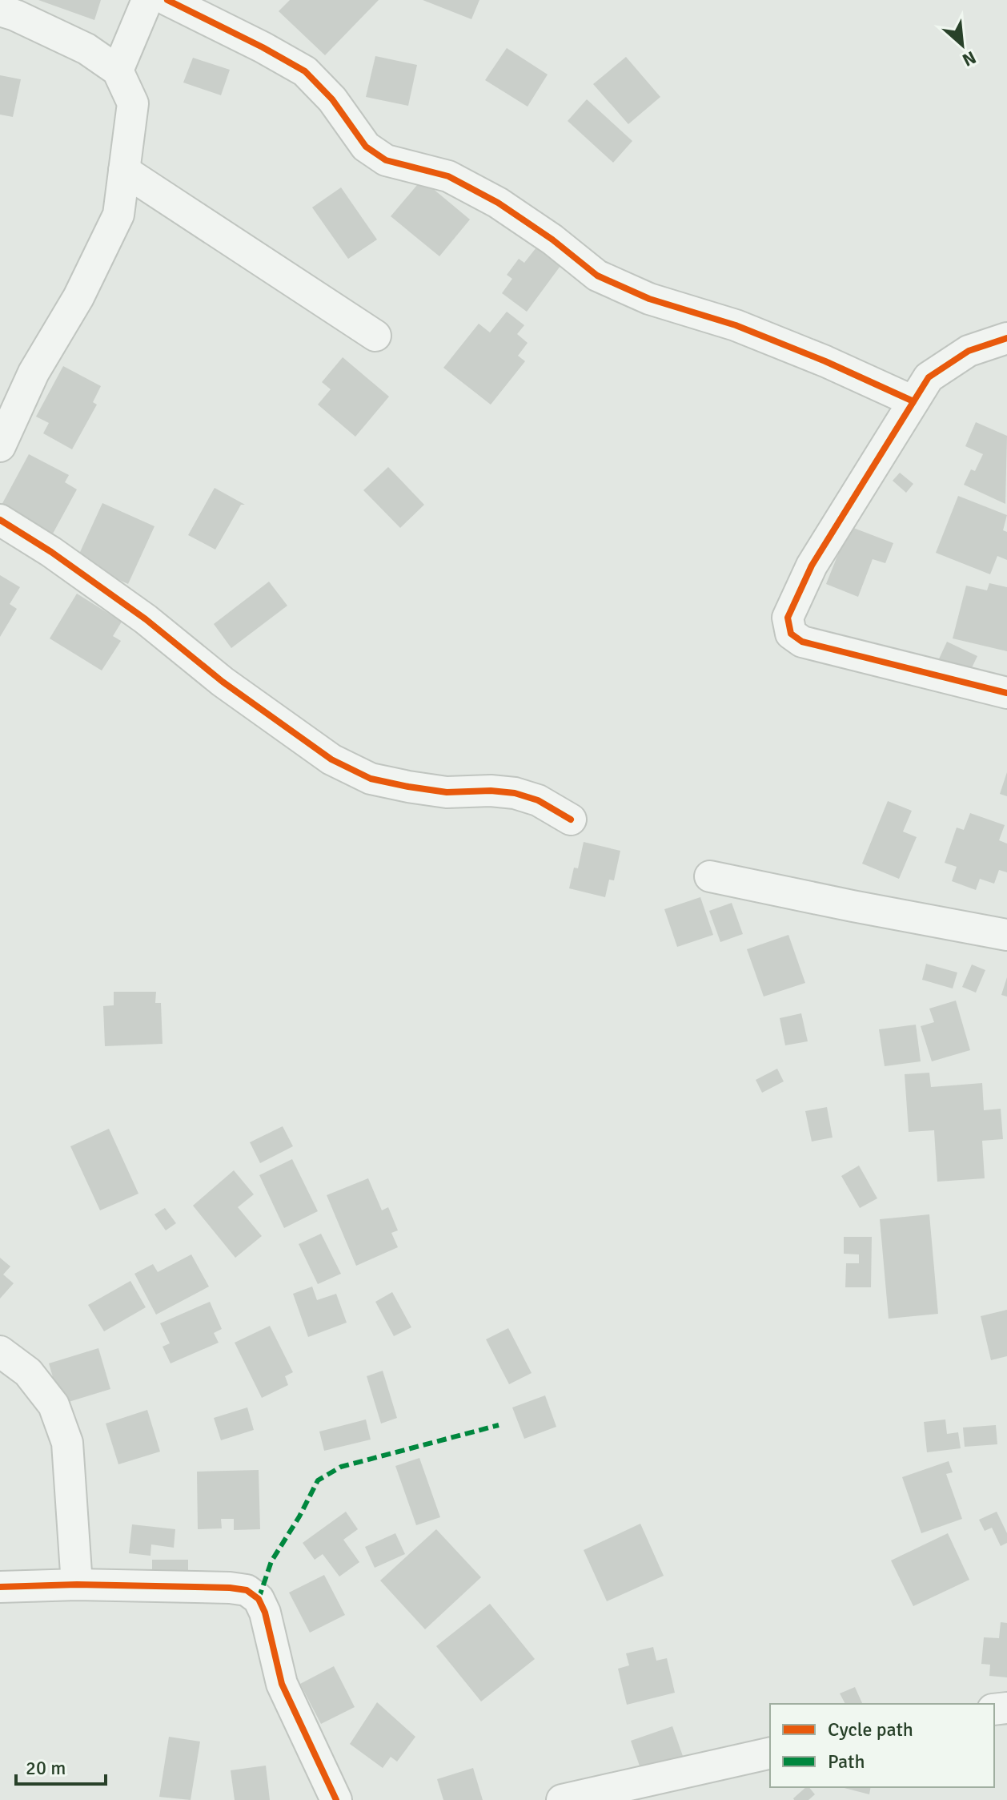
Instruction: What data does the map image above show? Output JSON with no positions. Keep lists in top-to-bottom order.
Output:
{
  "legend": ["Cycle path", "Path"],
  "scale_bar": "20 m",
  "north": "bottom right"
}
